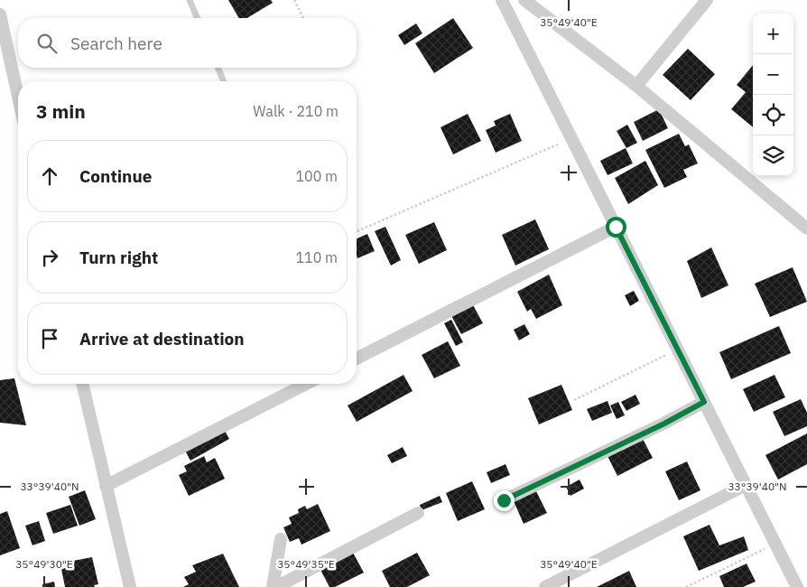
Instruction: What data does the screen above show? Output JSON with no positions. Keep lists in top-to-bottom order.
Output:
{
  "page": {
    "map_buttons": ["+", "−"],
    "search": "Search here",
    "heading": ["3 min", "Walk · 210 m"],
    "list": [
      ["Continue", "100 m"],
      ["Turn right", "110 m"],
      "Arrive at destination"
    ]
  },
  "coordinates": [
    "35°49'40\"E",
    "33°39'40\"N",
    "35°49'30\"E",
    "35°49'35\"E"
  ]
}
